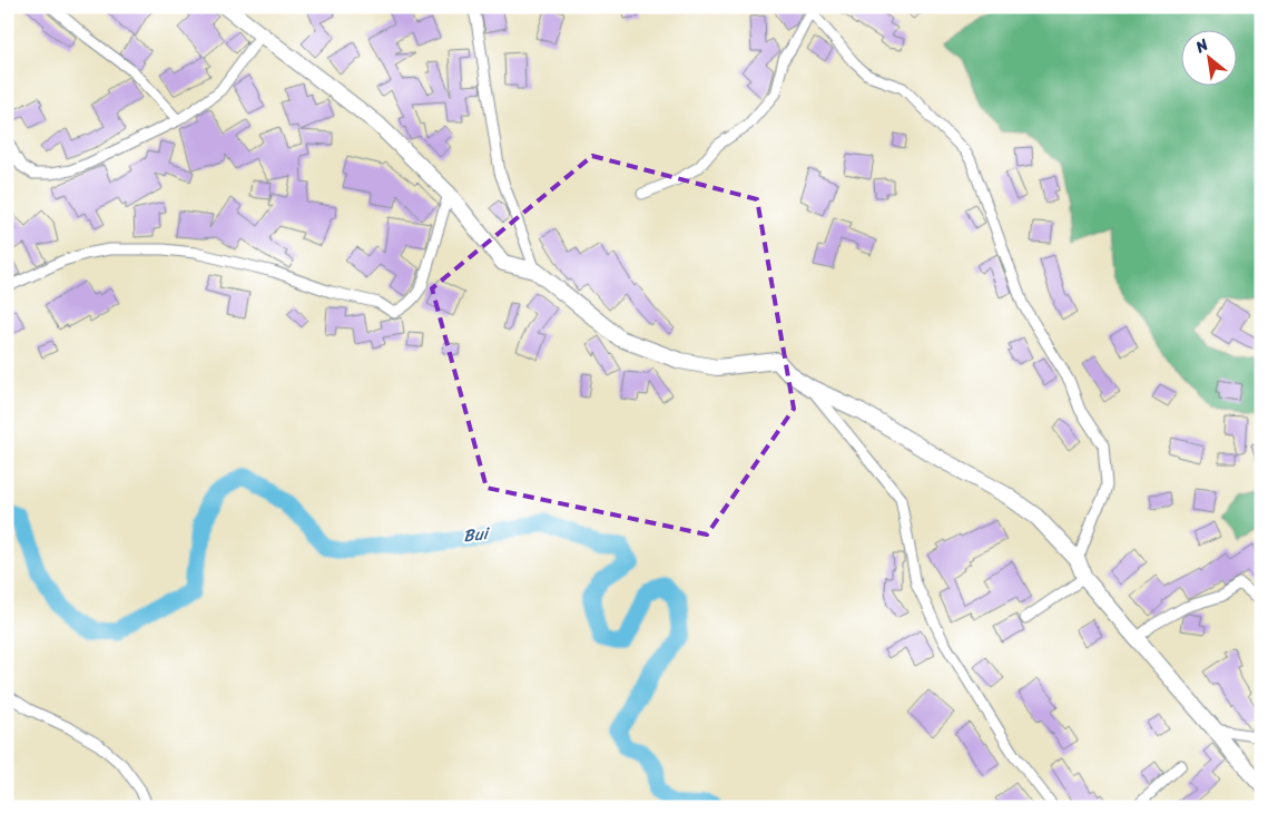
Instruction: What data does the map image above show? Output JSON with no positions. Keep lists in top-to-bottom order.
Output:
{
  "water": ["Bui"],
  "north": "top left"
}
